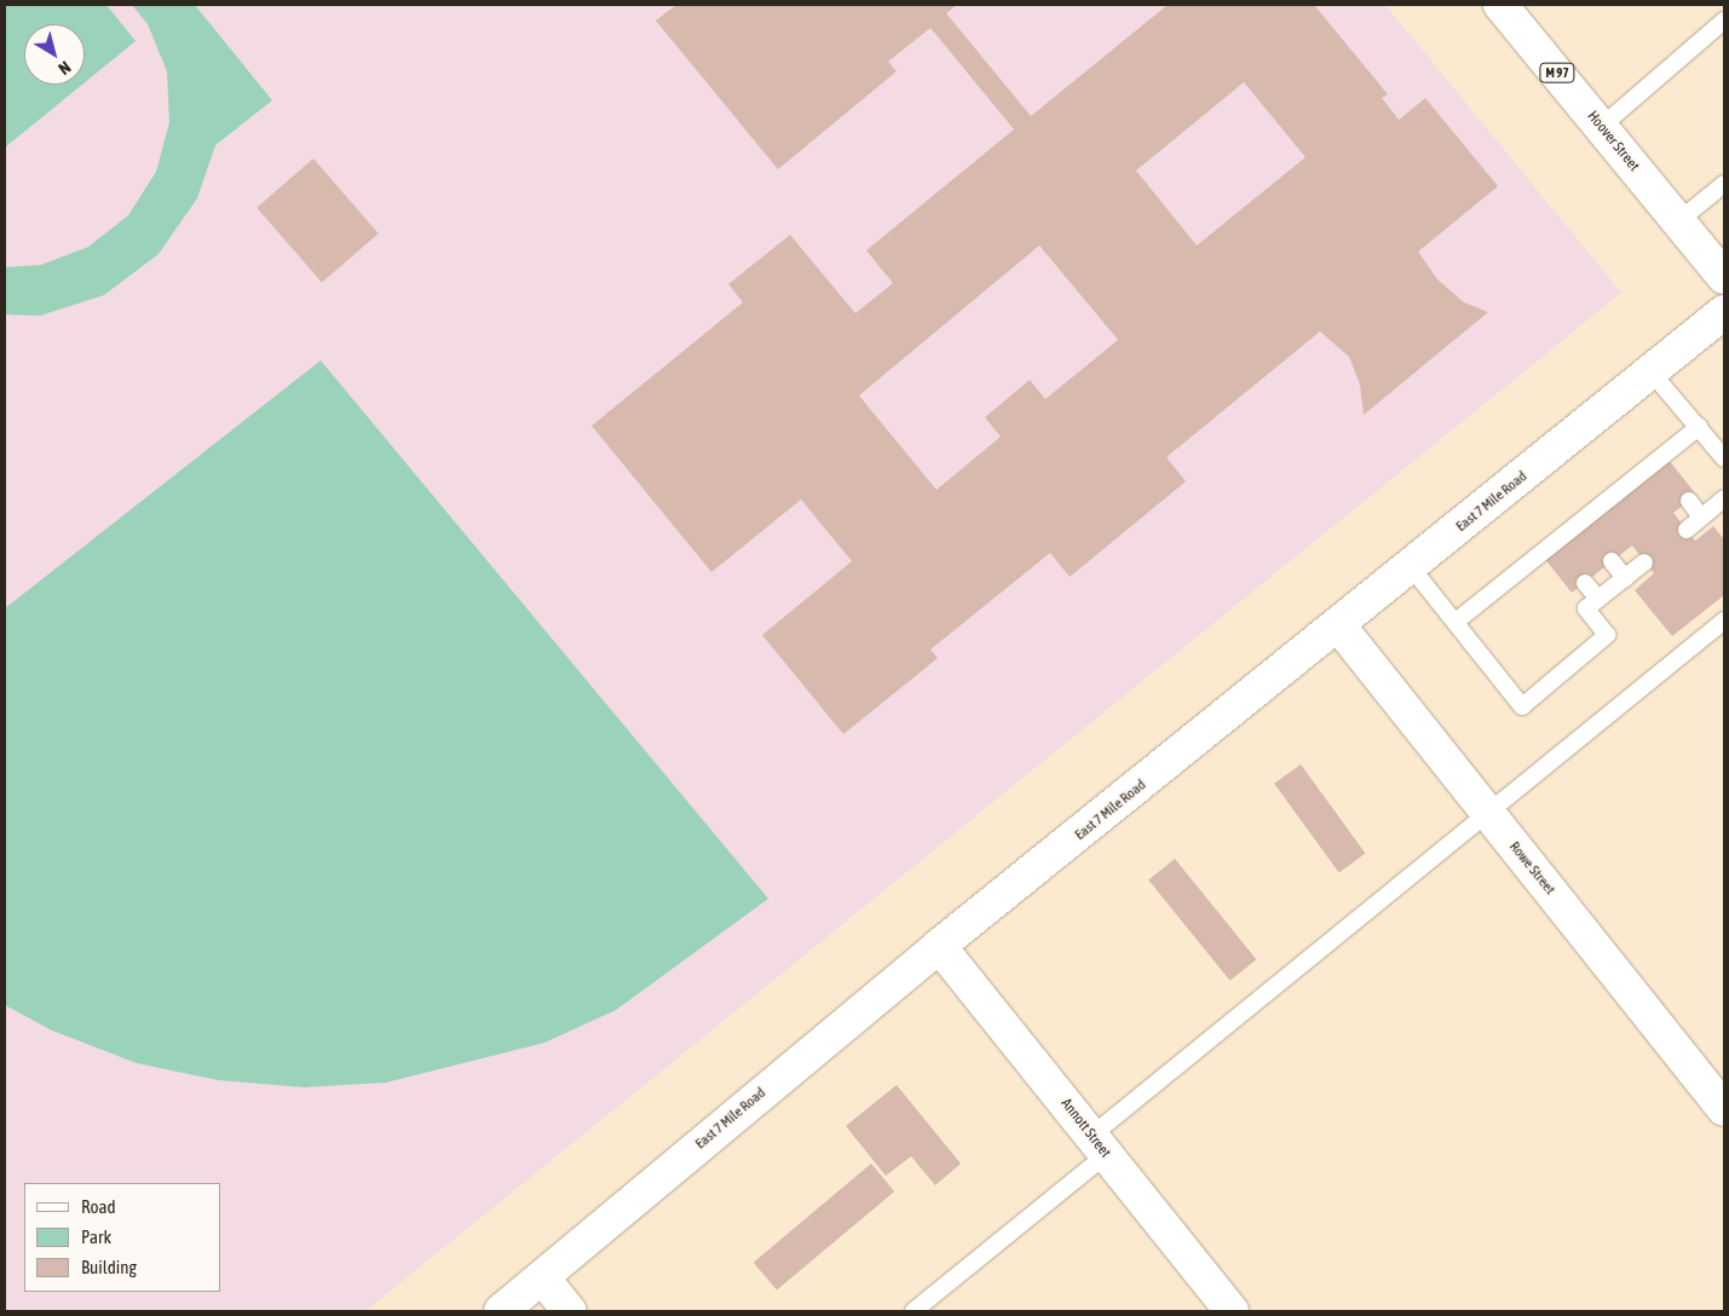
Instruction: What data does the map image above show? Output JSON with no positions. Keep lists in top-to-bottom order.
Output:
{
  "streets": {
    "street": [
      "M 97",
      "Hoover Street",
      "East 7 Mile Road",
      "Rowe Street",
      "Annott Street"
    ]
  },
  "crossings": [
    ["East 7 Mile Road", "Rowe Street"],
    ["East 7 Mile Road", "Annott Street"]
  ],
  "legend": ["Road", "Park", "Building"],
  "north": "bottom right"
}
